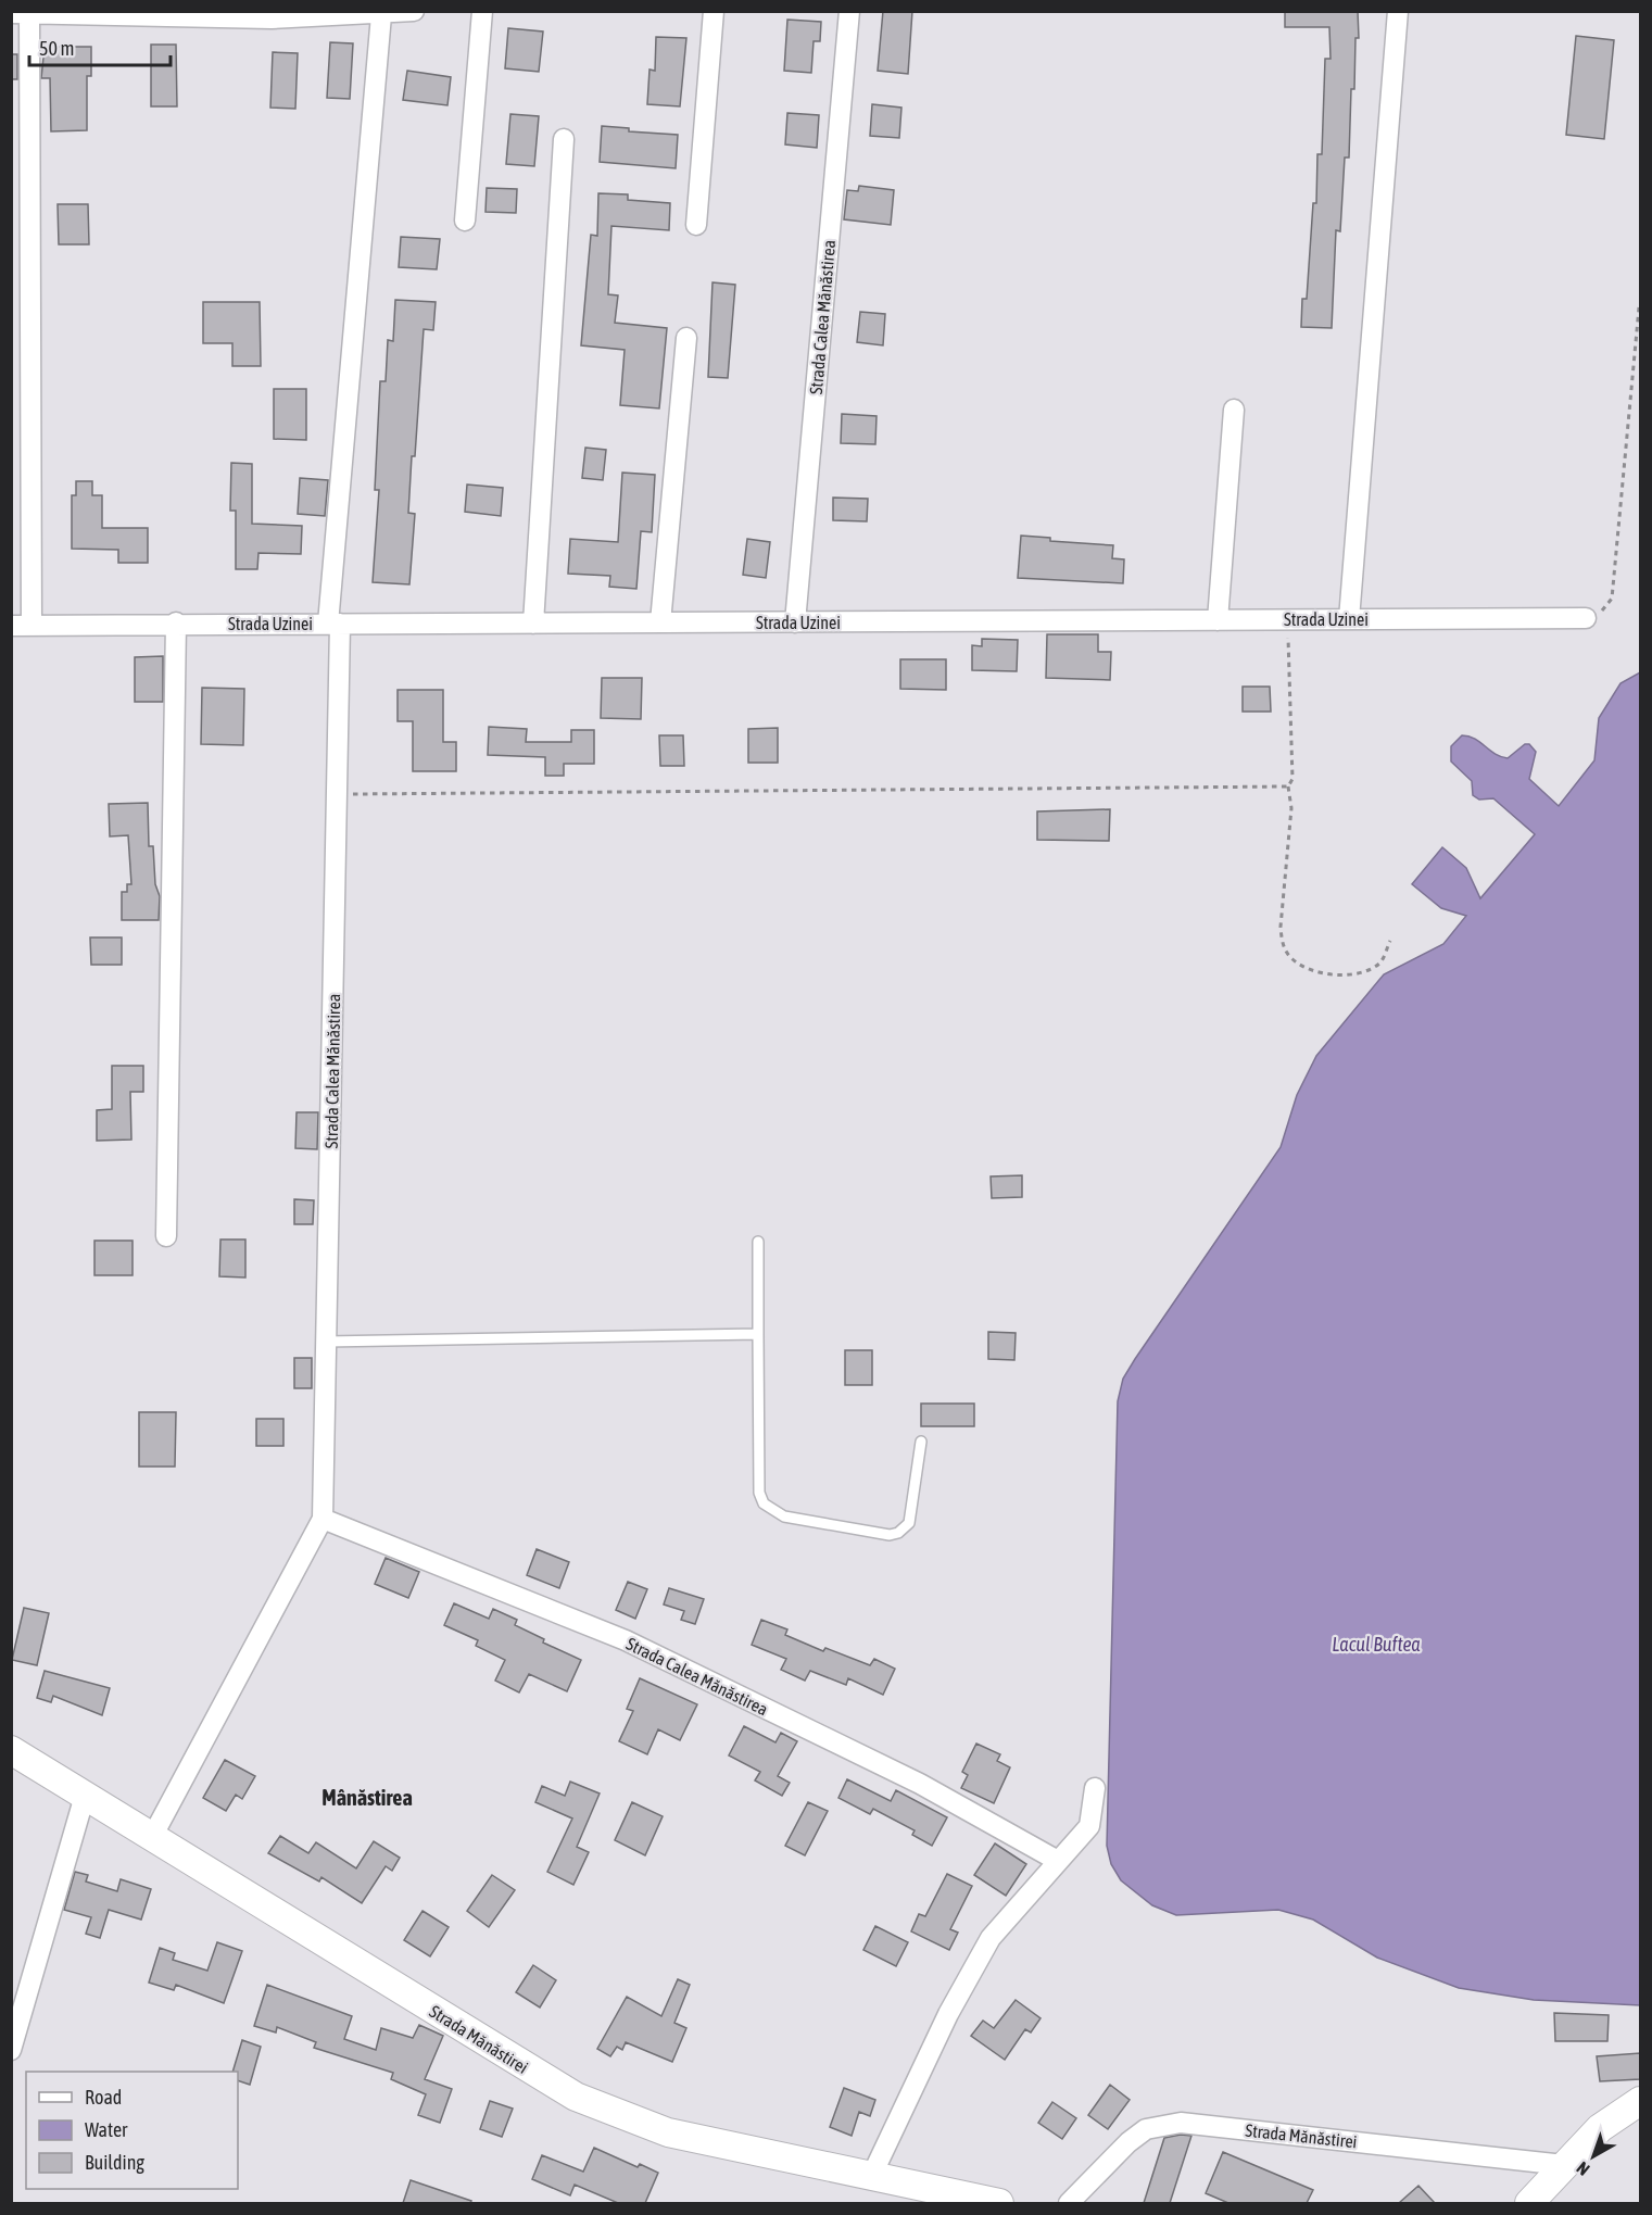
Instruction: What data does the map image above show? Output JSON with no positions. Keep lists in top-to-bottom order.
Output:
{
  "streets": {
    "street": ["Strada Calea Mănăstirea", "Strada Uzinei", "Strada Mănăstirei"]
  },
  "crossings": [
    ["Strada Calea Mănăstirea", "Strada Uzinei"],
    ["Strada Calea Mănăstirea", "Strada Mănăstirei"]
  ],
  "districts": ["Mânăstirea"],
  "water": ["Lacul Buftea"],
  "legend": ["Road", "Water", "Building"],
  "scale_bar": "50 m",
  "north": "bottom left"
}
